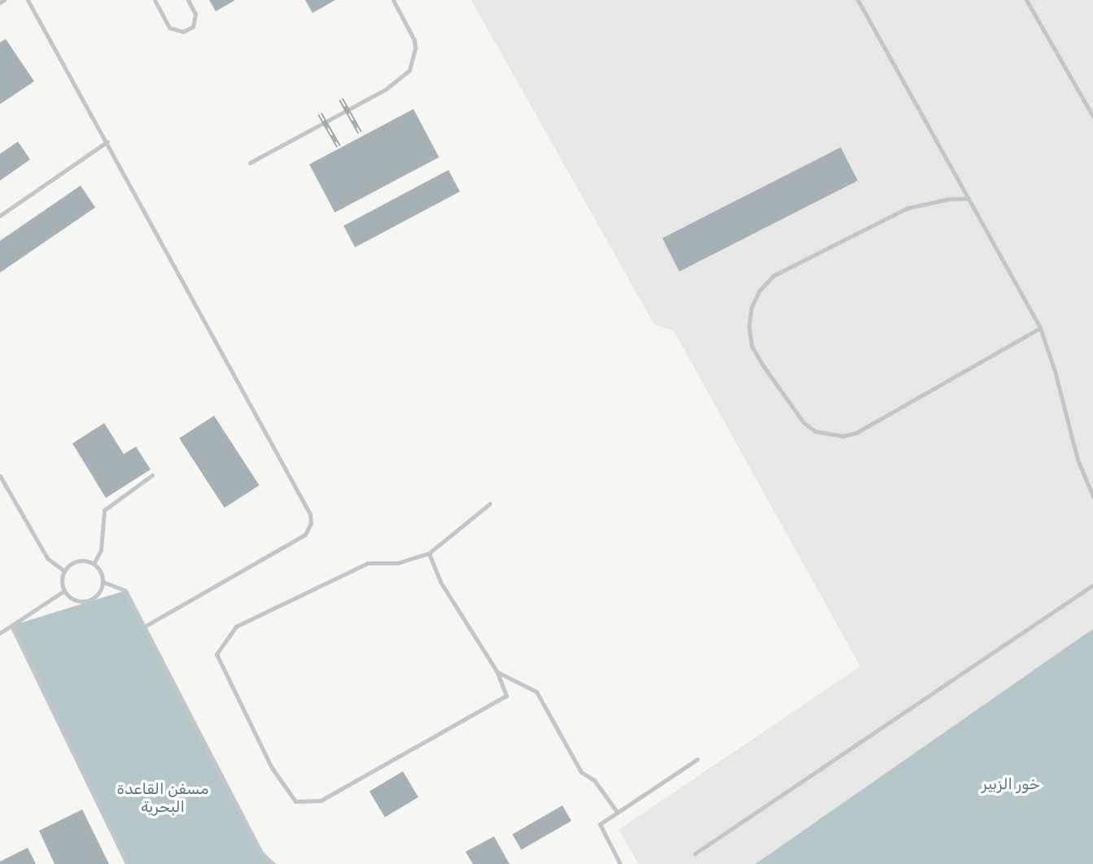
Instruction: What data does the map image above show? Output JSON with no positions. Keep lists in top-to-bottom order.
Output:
{
  "water": ["خور الزبير", "مسفن القاعدة البحرية"]
}
